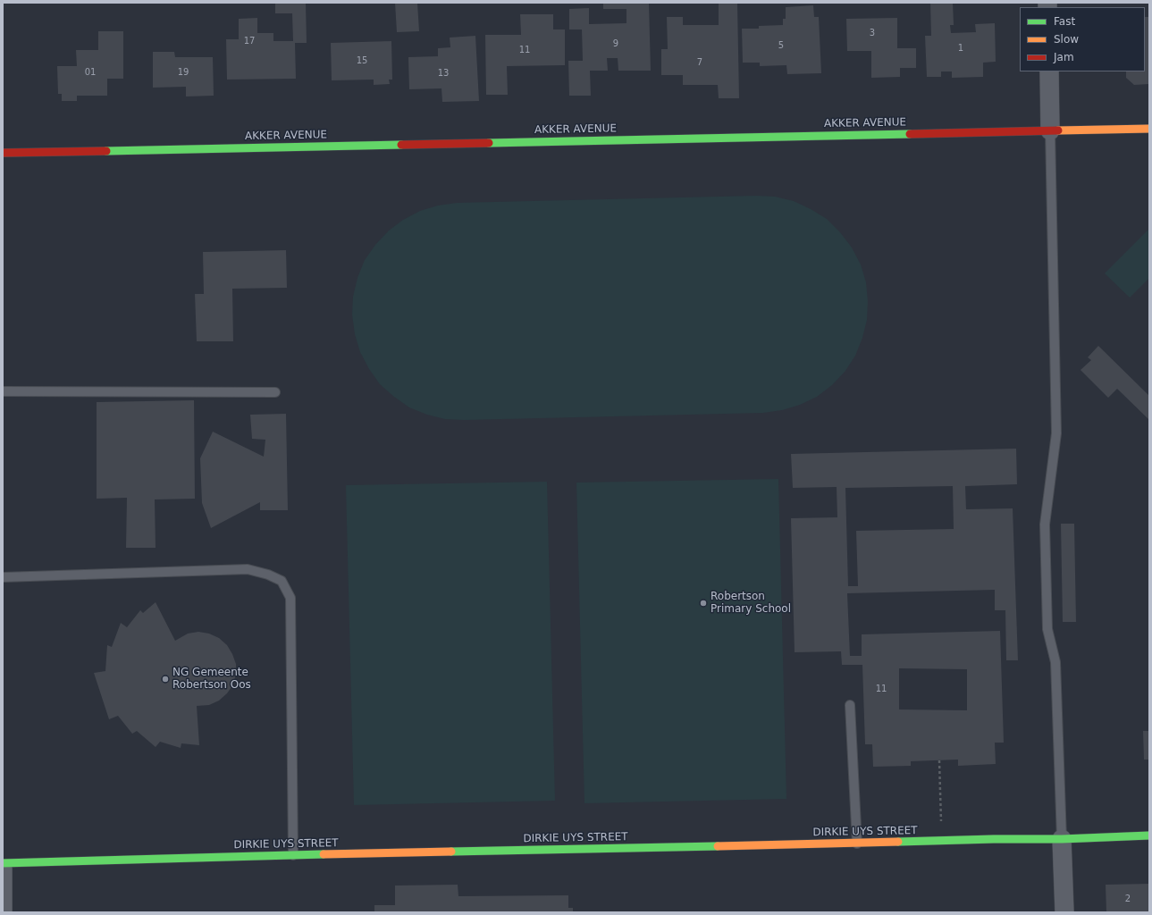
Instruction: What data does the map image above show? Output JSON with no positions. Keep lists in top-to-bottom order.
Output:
{
  "streets": {
    "street": ["AKKER AVENUE", "DIRKIE UYS STREET"]
  },
  "places": ["Robertson Primary School", "NG Gemeente Robertson Oos"],
  "house_numbers": [
    "3",
    "17",
    "9",
    "5",
    "1",
    "11",
    "15",
    "7",
    "01",
    "19",
    "13",
    "11",
    "2"
  ],
  "legend": ["Fast", "Slow", "Jam"]
}
